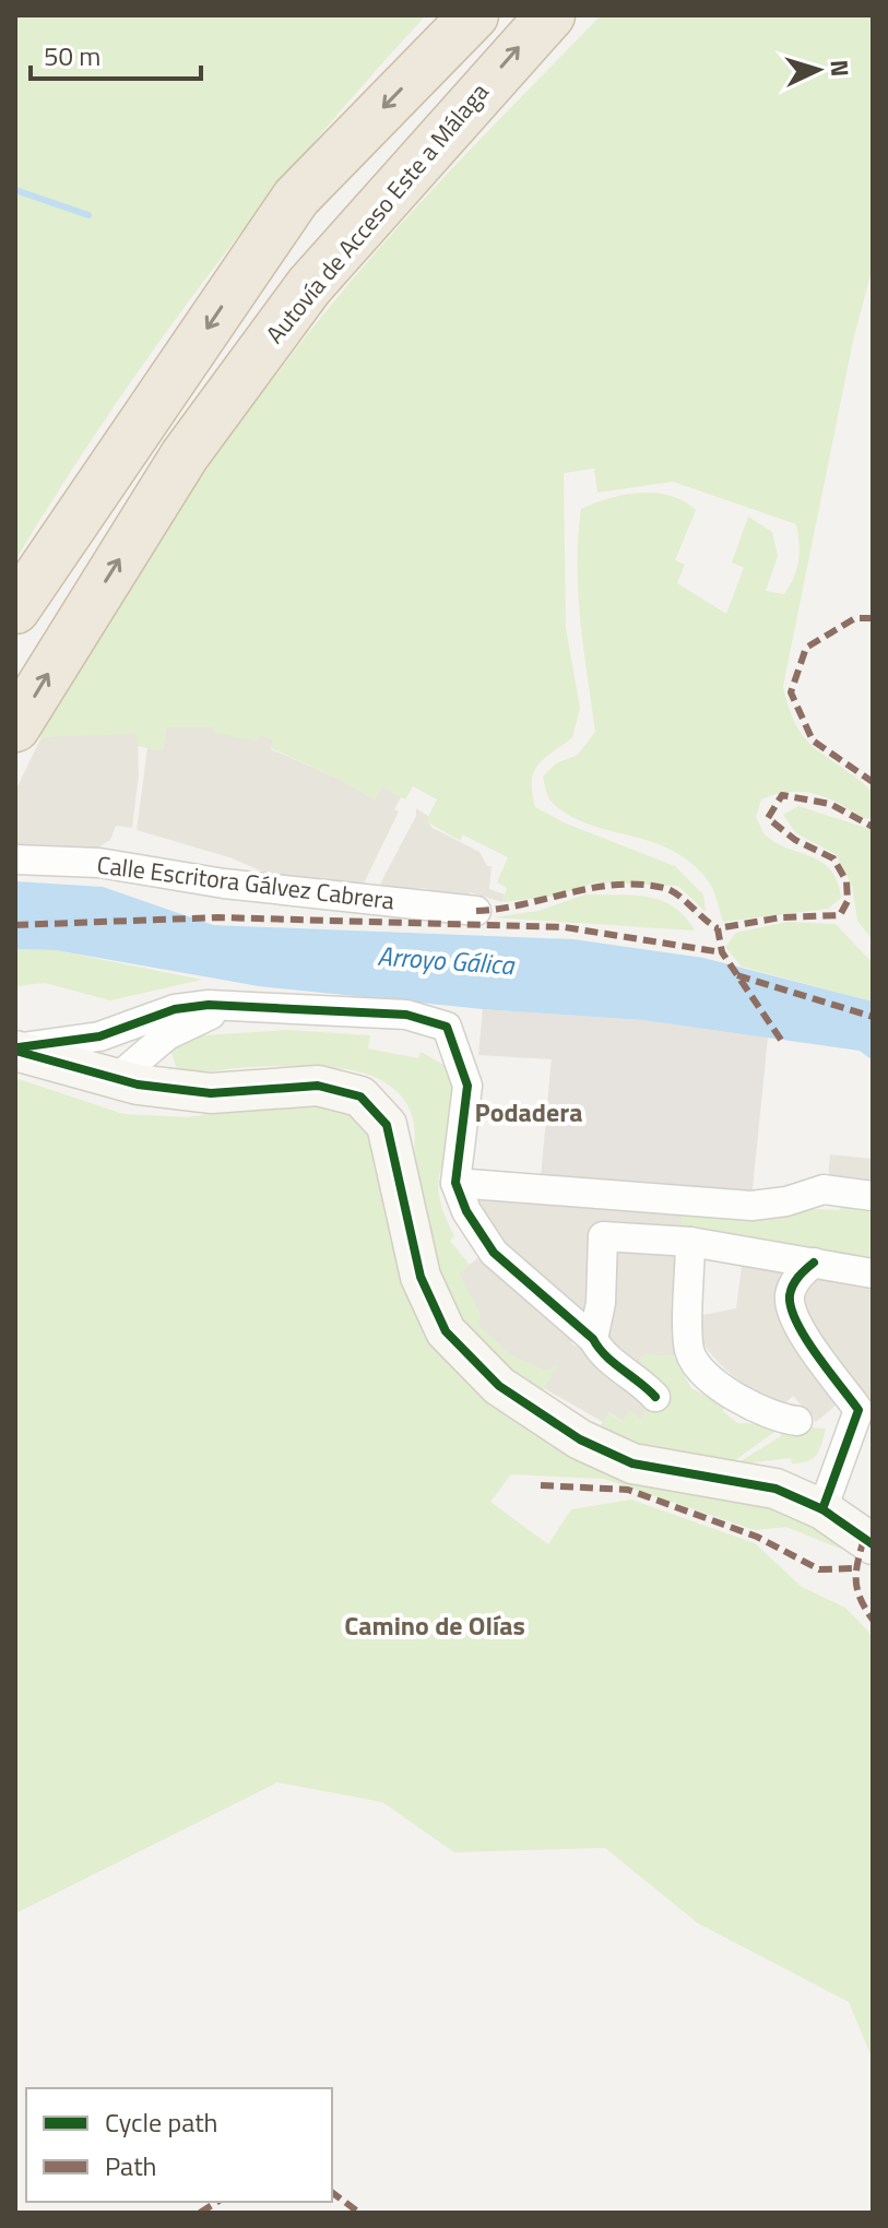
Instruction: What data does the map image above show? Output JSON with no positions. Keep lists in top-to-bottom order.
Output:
{
  "streets": {
    "highway": ["Autovía de Acceso Este a Málaga"],
    "street": ["Calle Escritora Gálvez Cabrera"]
  },
  "districts": ["Podadera", "Camino de Olías"],
  "water": ["Arroyo Gálica"],
  "legend": ["Cycle path", "Path"],
  "scale_bar": "50 m",
  "north": "right"
}
